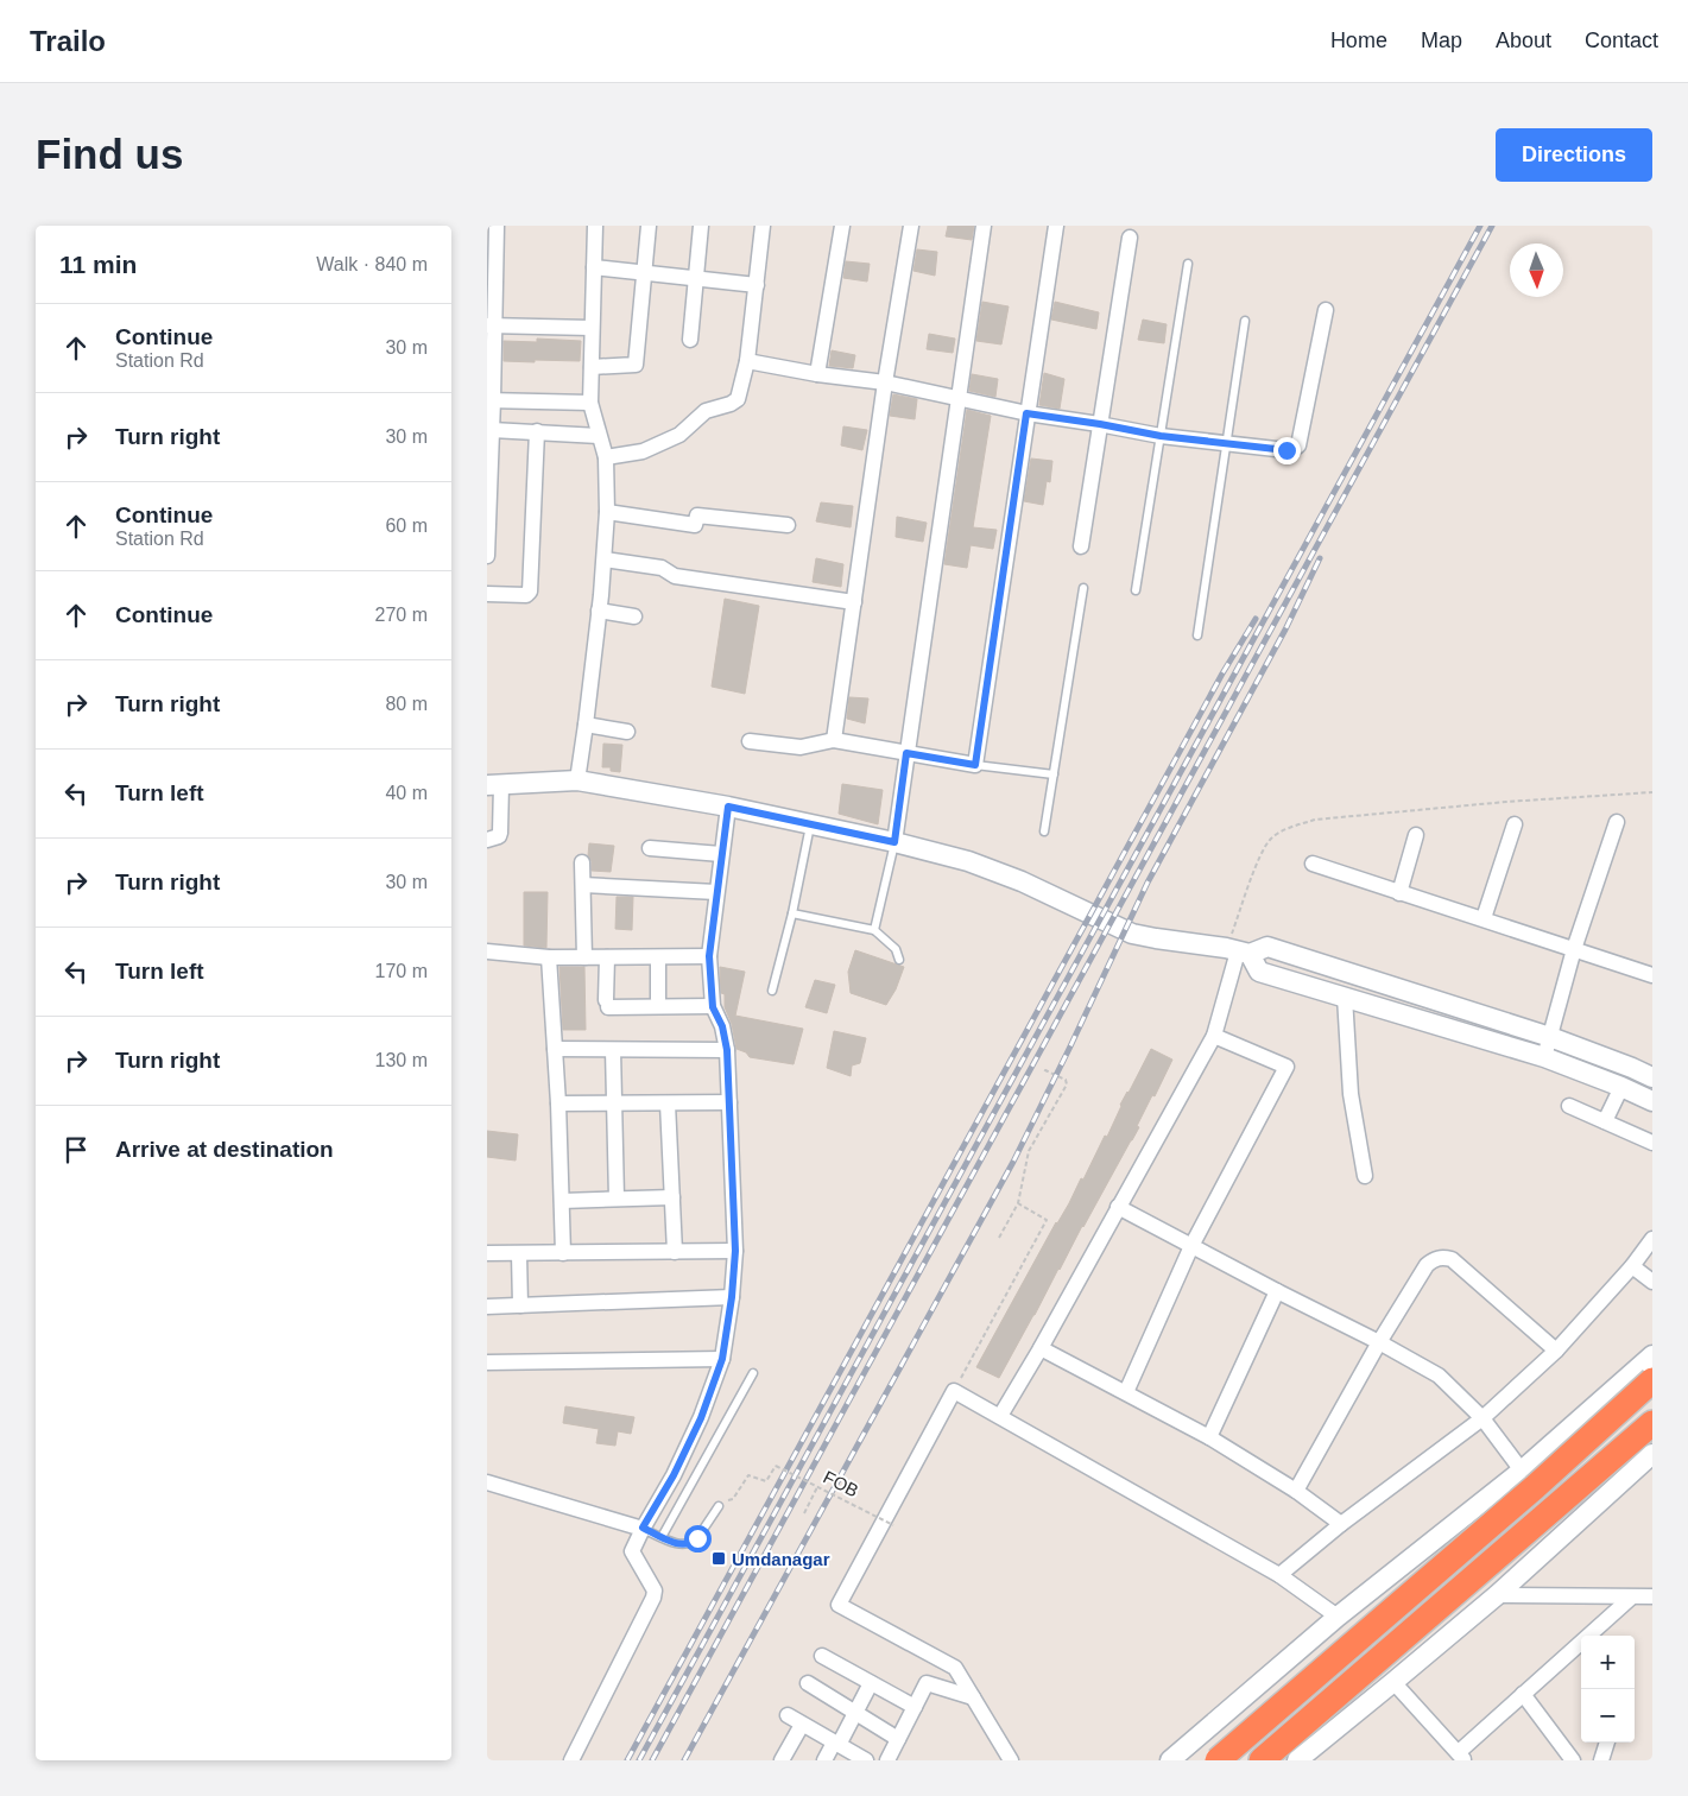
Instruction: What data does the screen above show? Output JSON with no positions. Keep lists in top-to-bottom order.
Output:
{
  "streets": {
    "path": ["FOB"]
  },
  "places": {
    "transit": ["Umdanagar"]
  },
  "north": "bottom",
  "page": {
    "header": "Trailo",
    "nav": [
      "Home",
      "Map",
      "About",
      "Contact"
    ],
    "buttons": "Directions",
    "title": "Find us",
    "heading": ["11 min", "Walk · 840 m"],
    "list": [
      ["Continue", "Station Rd", "30 m"],
      ["Turn right", "30 m"],
      ["Continue", "Station Rd", "60 m"],
      ["Continue", "270 m"],
      ["Turn right", "80 m"],
      ["Turn left", "40 m"],
      ["Turn right", "30 m"],
      ["Turn left", "170 m"],
      ["Turn right", "130 m"],
      "Arrive at destination"
    ],
    "map_buttons": ["+", "−"]
  }
}
